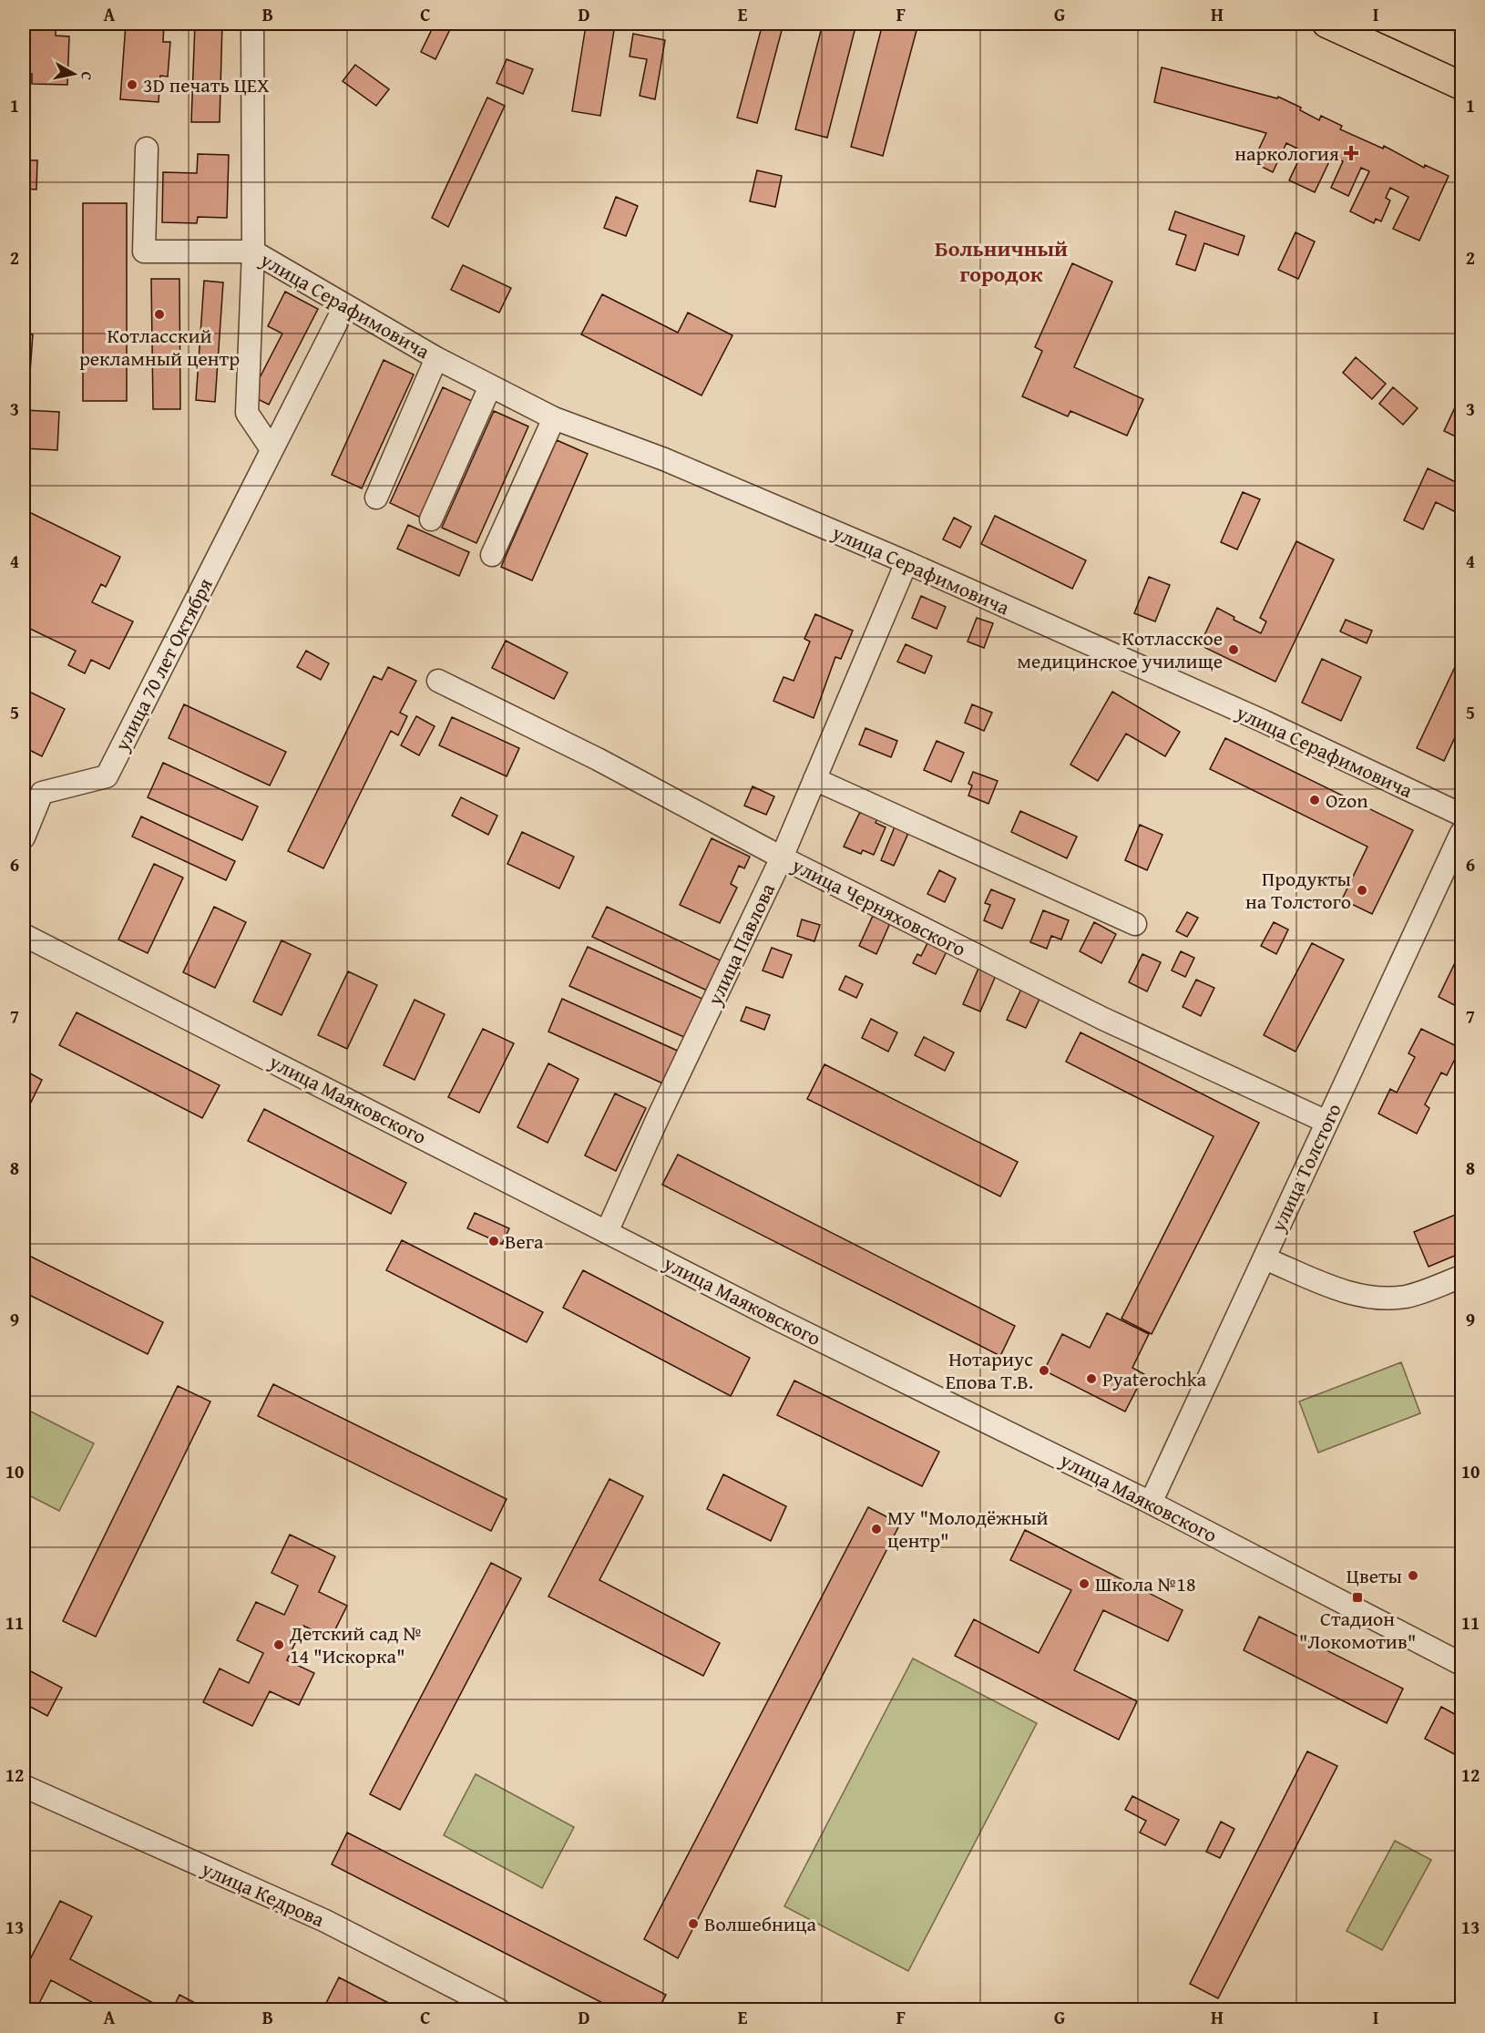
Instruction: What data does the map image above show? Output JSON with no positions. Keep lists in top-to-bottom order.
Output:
{
  "streets": {
    "street": [
      "улица Серафимовича",
      "улица 70 лет Октября",
      "улица Черняховского",
      "улица Павлова",
      "улица Маяковского",
      "улица Толстого",
      "улица Кедрова"
    ]
  },
  "crossings": [
    ["улица Серафимовича", "улица 70 лет Октября"],
    ["улица Серафимовича", "улица Павлова"],
    ["улица Черняховского", "улица Павлова"],
    ["улица Черняховского", "улица Толстого"],
    ["улица Павлова", "улица Маяковского"],
    ["улица Маяковского", "улица Толстого"]
  ],
  "districts": ["Больничный городок"],
  "places": {
    "other": [
      "3D печать ЦЕХ",
      "Котласский рекламный центр",
      "Котласское медицинское училище",
      "Ozon",
      "Продукты на Толстого",
      "Вега",
      "Нотариус Епова Т.В.",
      "Pyaterochka",
      "МУ \"Молодёжный центр\"",
      "Цветы",
      "Школа №18",
      "Детский сад № 14 \"Искорка\"",
      "Волшебница"
    ],
    "health": ["наркология"],
    "transit": ["Стадион \"Локомотив\""]
  },
  "north": "right",
  "grid": {
    "columns": [
      "A",
      "B",
      "C",
      "D",
      "E",
      "F",
      "G",
      "H",
      "I"
    ],
    "rows": [
      "1",
      "2",
      "3",
      "4",
      "5",
      "6",
      "7",
      "8",
      "9",
      "10",
      "11",
      "12",
      "13"
    ]
  }
}
